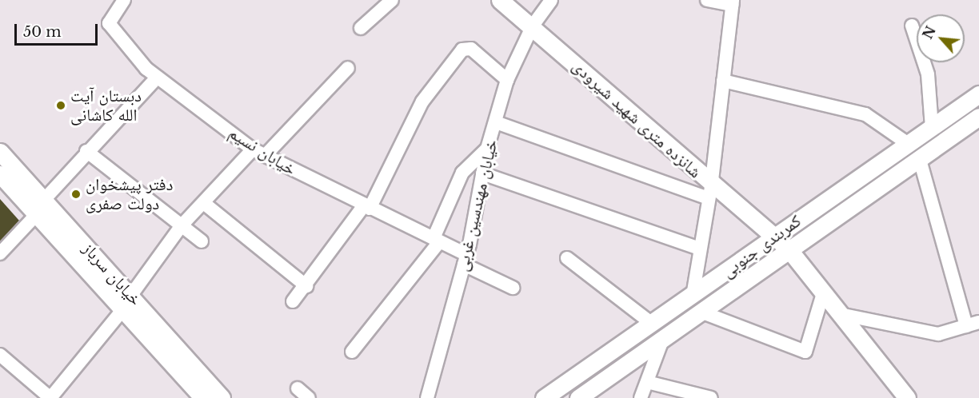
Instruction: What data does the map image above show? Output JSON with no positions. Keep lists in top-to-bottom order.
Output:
{
  "streets": {
    "main road": ["شانزده متری شهید شیرودی", "کمربندی جنوبی", "خیابان سرباز"],
    "street": ["خیابان نسیم", "خیابان مهندسین غربی"]
  },
  "crossings": [
    ["شانزده متری شهید شیرودی", "خیابان مهندسین غربی"],
    ["شانزده متری شهید شیرودی", "کمربندی جنوبی"],
    ["خیابان نسیم", "خیابان مهندسین غربی"]
  ],
  "places": ["دبستان آیت الله کاشانی", "دفتر پیشخوان دولت صفری"],
  "scale_bar": "50 m",
  "north": "top left"
}
